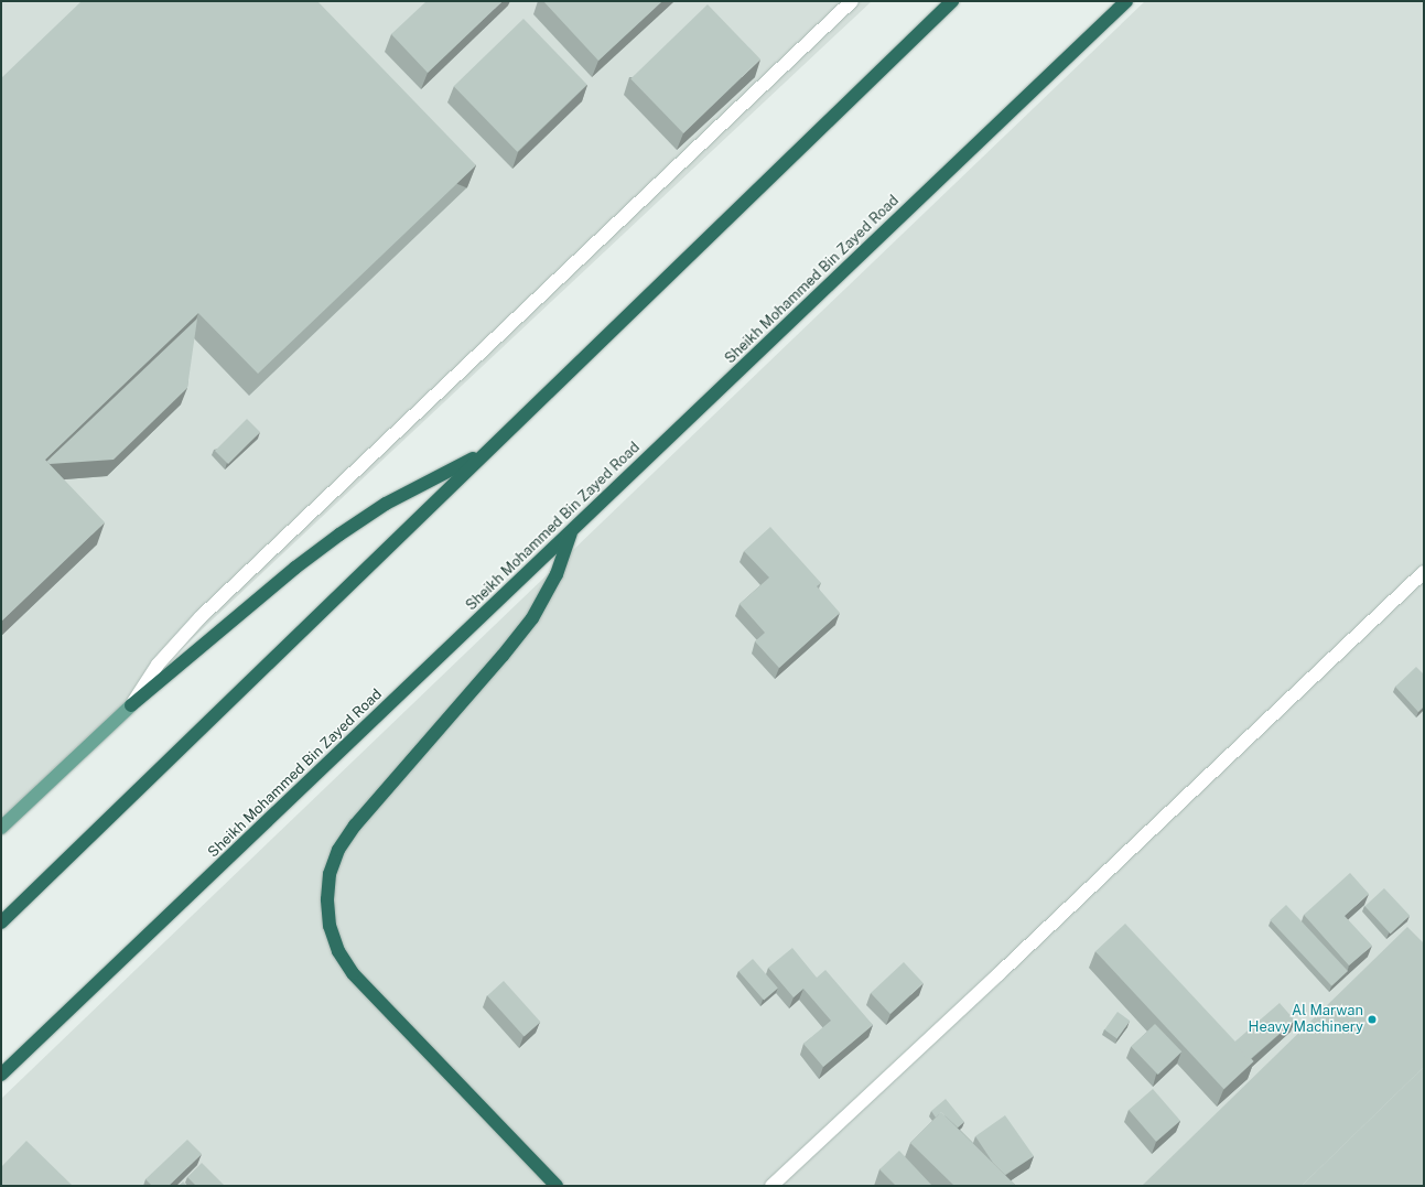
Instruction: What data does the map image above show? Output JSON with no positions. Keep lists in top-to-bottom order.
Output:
{
  "streets": {
    "highway": ["Sheikh Mohammed Bin Zayed Road"]
  },
  "places": ["Al Marwan Heavy Machinery"]
}
